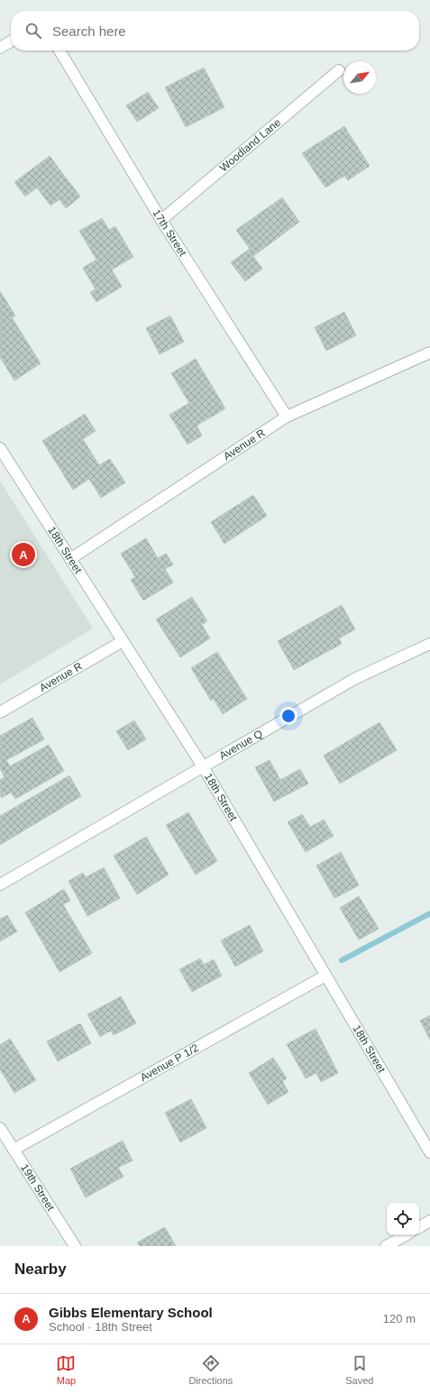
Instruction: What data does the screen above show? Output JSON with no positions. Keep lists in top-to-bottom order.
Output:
{
  "streets": {
    "street": [
      "Woodland Lane",
      "17th Street",
      "Avenue R",
      "18th Street",
      "Avenue Q",
      "Avenue P 1/2",
      "19th Street"
    ]
  },
  "crossings": [
    ["Woodland Lane", "17th Street"],
    ["17th Street", "Avenue R"],
    ["Avenue R", "18th Street"],
    ["18th Street", "Avenue Q"],
    ["18th Street", "Avenue P 1/2"],
    ["Avenue P 1/2", "19th Street"]
  ],
  "north": "top right",
  "page": {
    "search": "Search here",
    "pins": "A",
    "heading": "Nearby",
    "list": [
      {
        "mark": "A",
        "name": "Gibbs Elementary School",
        "note": "School · 18th Street",
        "value": "120 m"
      }
    ],
    "nav": ["Map", "Directions", "Saved"]
  }
}
